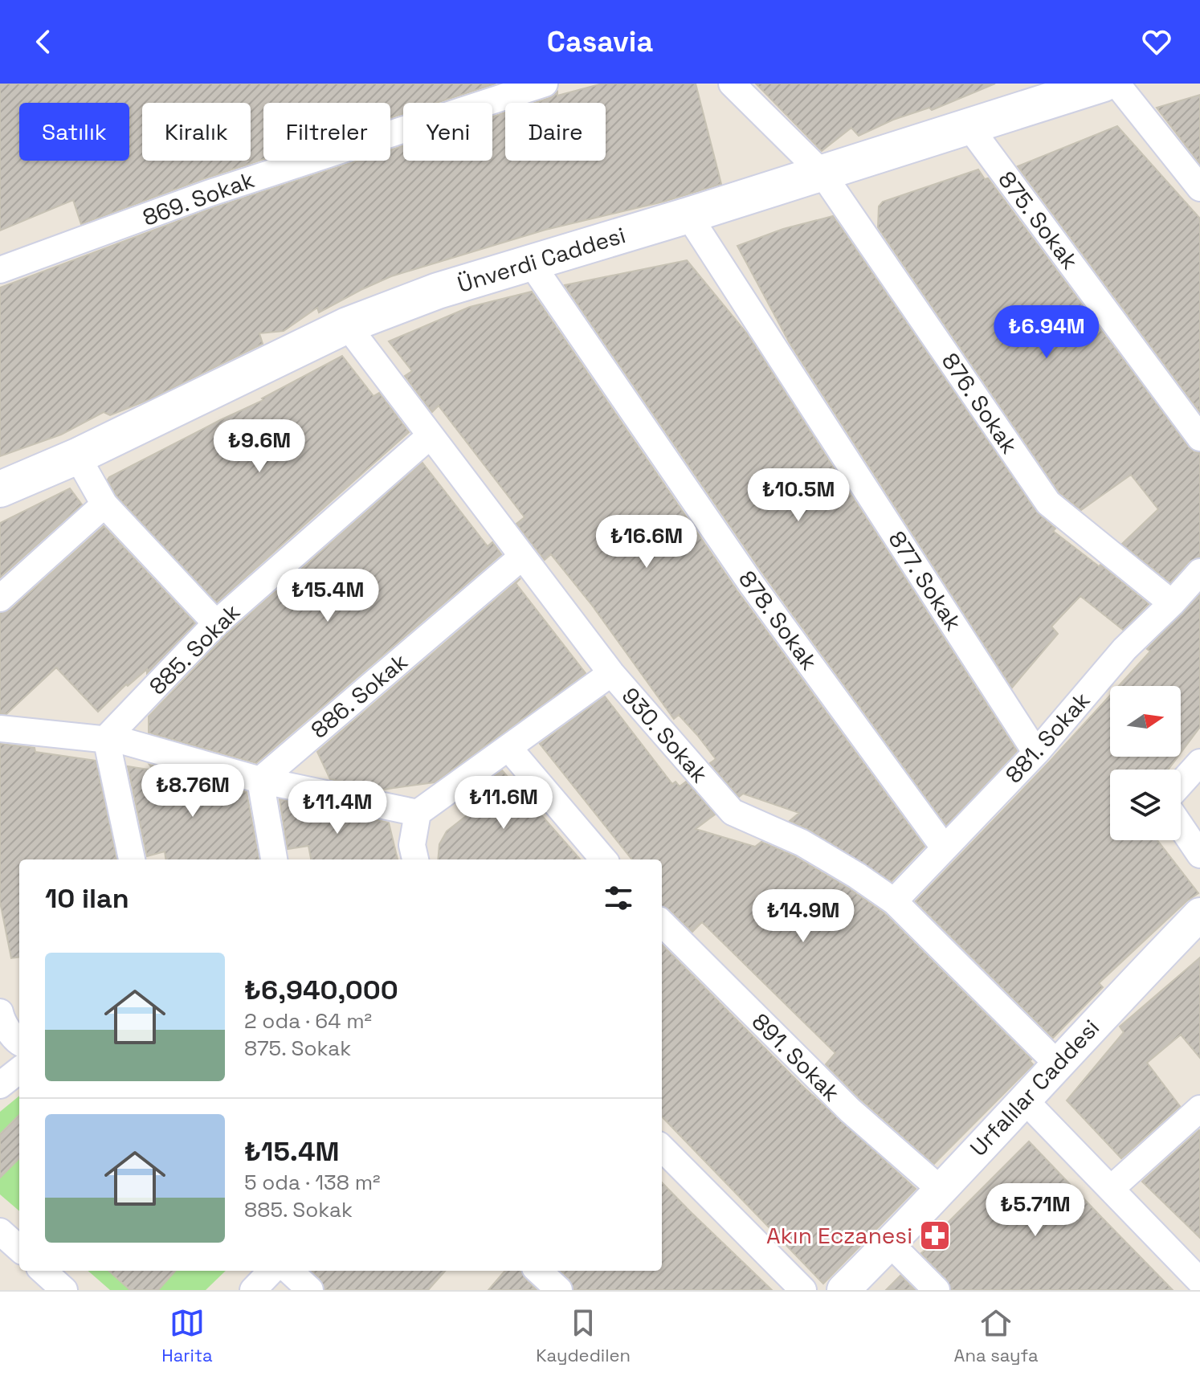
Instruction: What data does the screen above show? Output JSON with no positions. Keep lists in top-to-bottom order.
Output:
{
  "streets": {
    "main road": ["Ünverdi Caddesi"],
    "street": [
      "869. Sokak",
      "875. Sokak",
      "876. Sokak",
      "877. Sokak",
      "878. Sokak",
      "885. Sokak",
      "886. Sokak",
      "930. Sokak",
      "881. Sokak",
      "891. Sokak",
      "Urfalılar Caddesi"
    ]
  },
  "crossings": [
    ["875. Sokak", "Ünverdi Caddesi"],
    ["Ünverdi Caddesi", "876. Sokak"],
    ["Ünverdi Caddesi", "877. Sokak"],
    ["Ünverdi Caddesi", "878. Sokak"],
    ["Ünverdi Caddesi", "930. Sokak"],
    ["876. Sokak", "881. Sokak"],
    ["877. Sokak", "881. Sokak"],
    ["878. Sokak", "881. Sokak"],
    ["885. Sokak", "930. Sokak"],
    ["886. Sokak", "930. Sokak"],
    ["930. Sokak", "881. Sokak"],
    ["930. Sokak", "Urfalılar Caddesi"],
    ["891. Sokak", "Urfalılar Caddesi"]
  ],
  "places": {
    "pharmacy": ["Akın Eczanesi"]
  },
  "north": "right",
  "page": {
    "header": "Casavia",
    "chip": [
      "Satılık",
      "Kiralık",
      "Filtreler",
      "Yeni",
      "Daire"
    ],
    "price": [
      "₺6.94M",
      "₺9.6M",
      "₺10.5M",
      "₺16.6M",
      "₺15.4M",
      "₺8.76M",
      "₺11.6M",
      "₺11.4M",
      "₺14.9M",
      "₺5.71M"
    ],
    "heading": "10 ilan",
    "list": [
      {
        "name": "₺6,940,000",
        "note": "2 oda · 64 m² · 875. Sokak"
      },
      {
        "name": "₺15.4M",
        "note": "5 oda · 138 m² · 885. Sokak"
      }
    ],
    "tabs": ["Harita", "Kaydedilen", "Ana sayfa"]
  }
}
